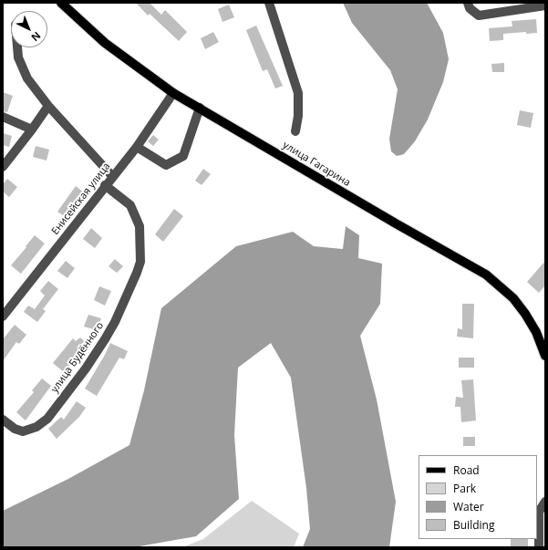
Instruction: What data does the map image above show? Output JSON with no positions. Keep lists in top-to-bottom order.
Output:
{
  "streets": {
    "main road": ["улица Гагарина"],
    "street": ["Енисейская улица", "улица Будённого"]
  },
  "crossings": [
    ["улица Гагарина", "Енисейская улица"],
    ["Енисейская улица", "улица Будённого"]
  ],
  "legend": [
    "Road",
    "Park",
    "Water",
    "Building"
  ],
  "north": "bottom right"
}
